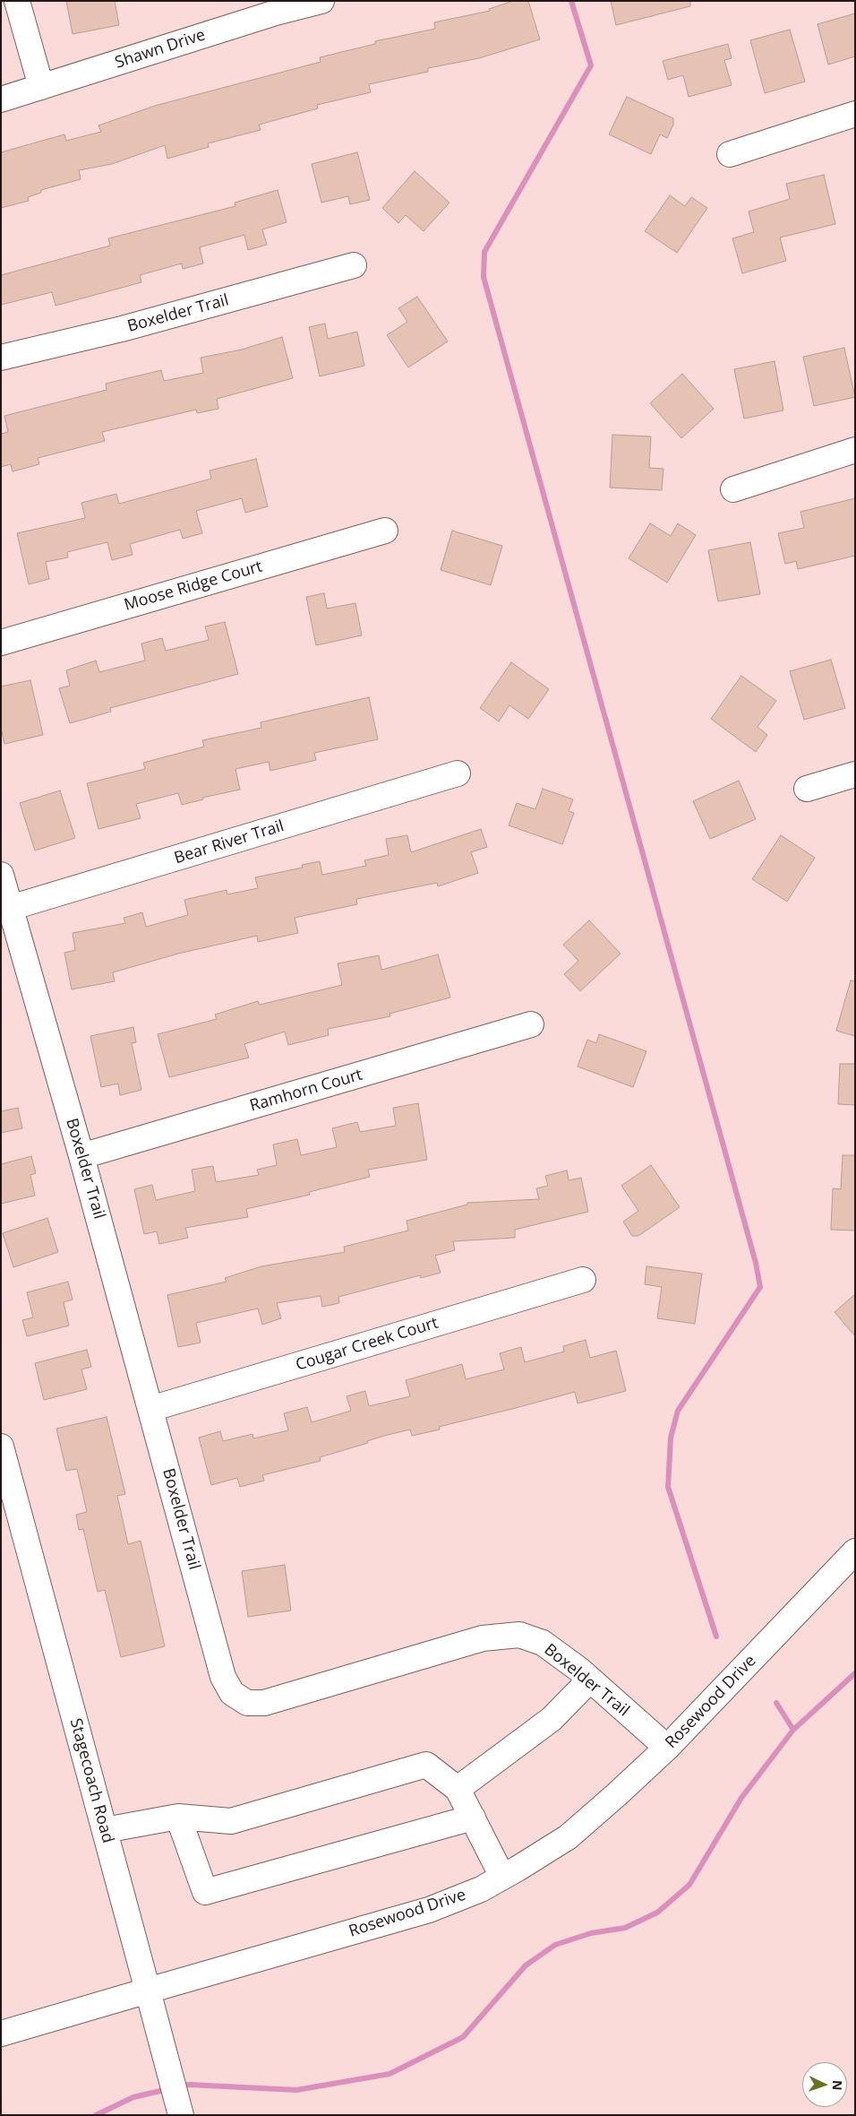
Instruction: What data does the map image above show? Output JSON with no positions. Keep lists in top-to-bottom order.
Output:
{
  "streets": {
    "street": [
      "Shawn Drive",
      "Boxelder Trail",
      "Moose Ridge Court",
      "Bear River Trail",
      "Ramhorn Court",
      "Cougar Creek Court",
      "Rosewood Drive",
      "Stagecoach Road"
    ]
  },
  "crossings": [
    ["Boxelder Trail", "Bear River Trail"],
    ["Boxelder Trail", "Ramhorn Court"],
    ["Boxelder Trail", "Cougar Creek Court"],
    ["Boxelder Trail", "Rosewood Drive"],
    ["Rosewood Drive", "Stagecoach Road"]
  ],
  "north": "right"
}
